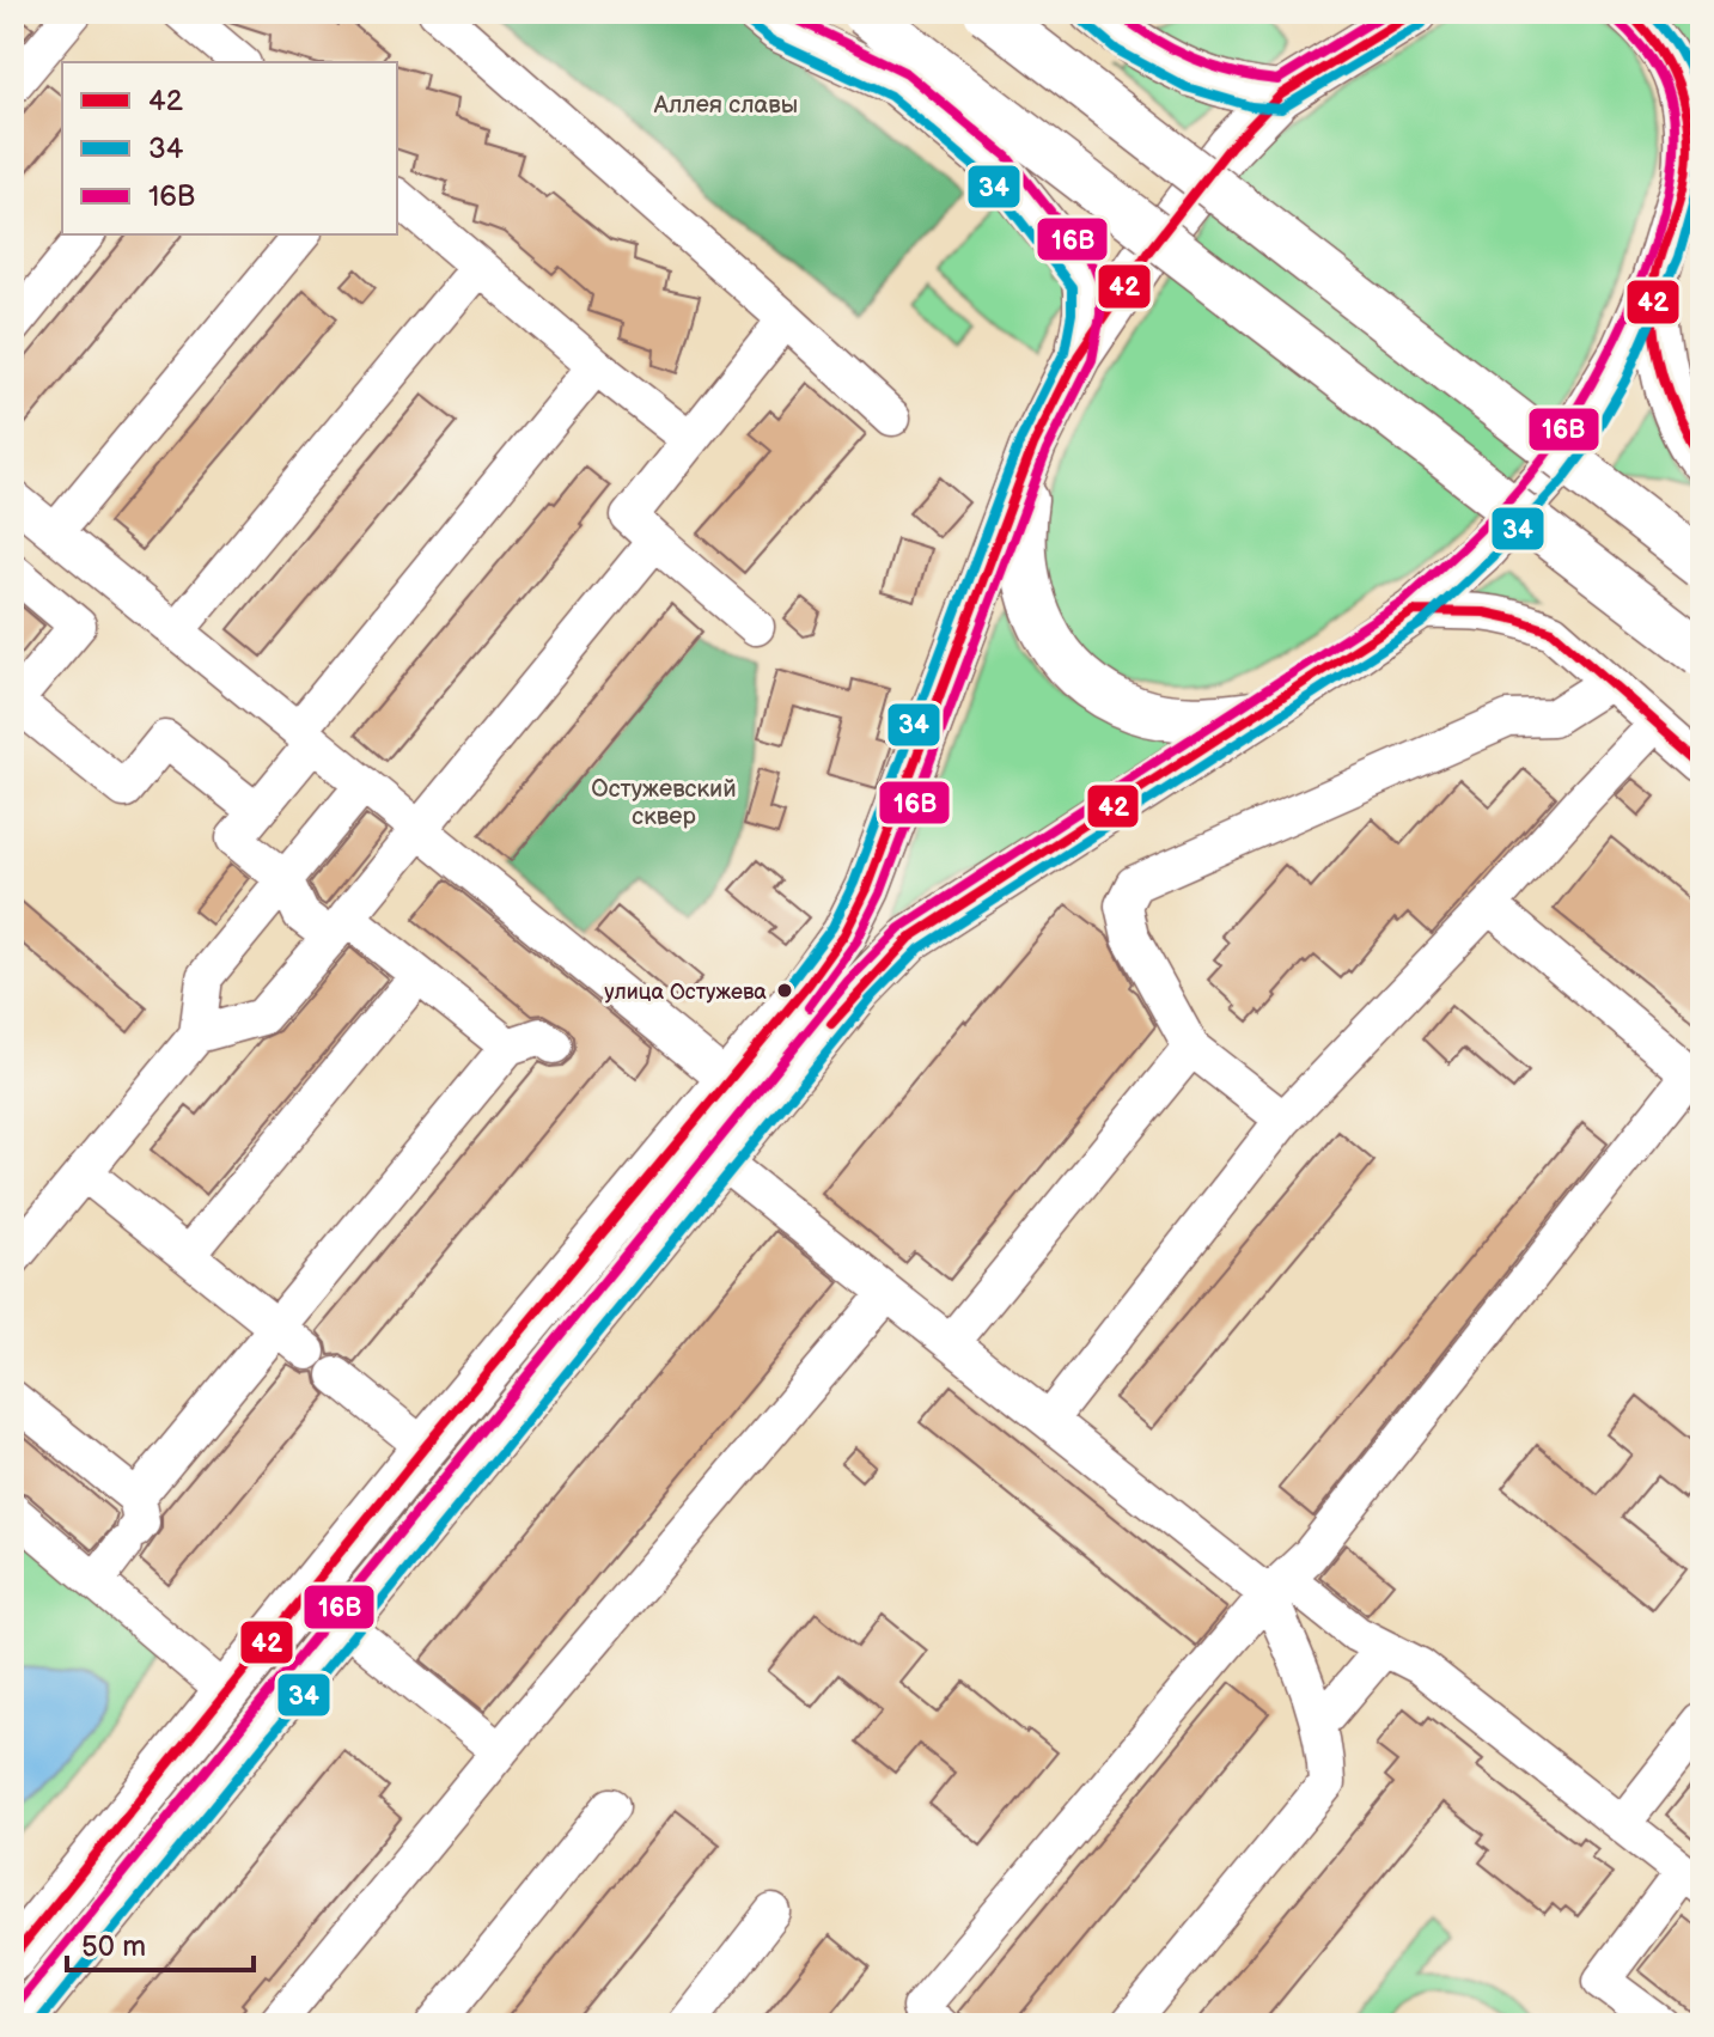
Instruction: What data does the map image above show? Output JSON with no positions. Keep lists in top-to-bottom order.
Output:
{
  "parks": ["Аллея славы", "Остужевский сквер"],
  "places": ["улица Остужева"],
  "lines": ["transit line 42", "transit line 34", "transit line 16В"],
  "legend": ["42", "34", "16В"],
  "scale_bar": "50 m"
}
